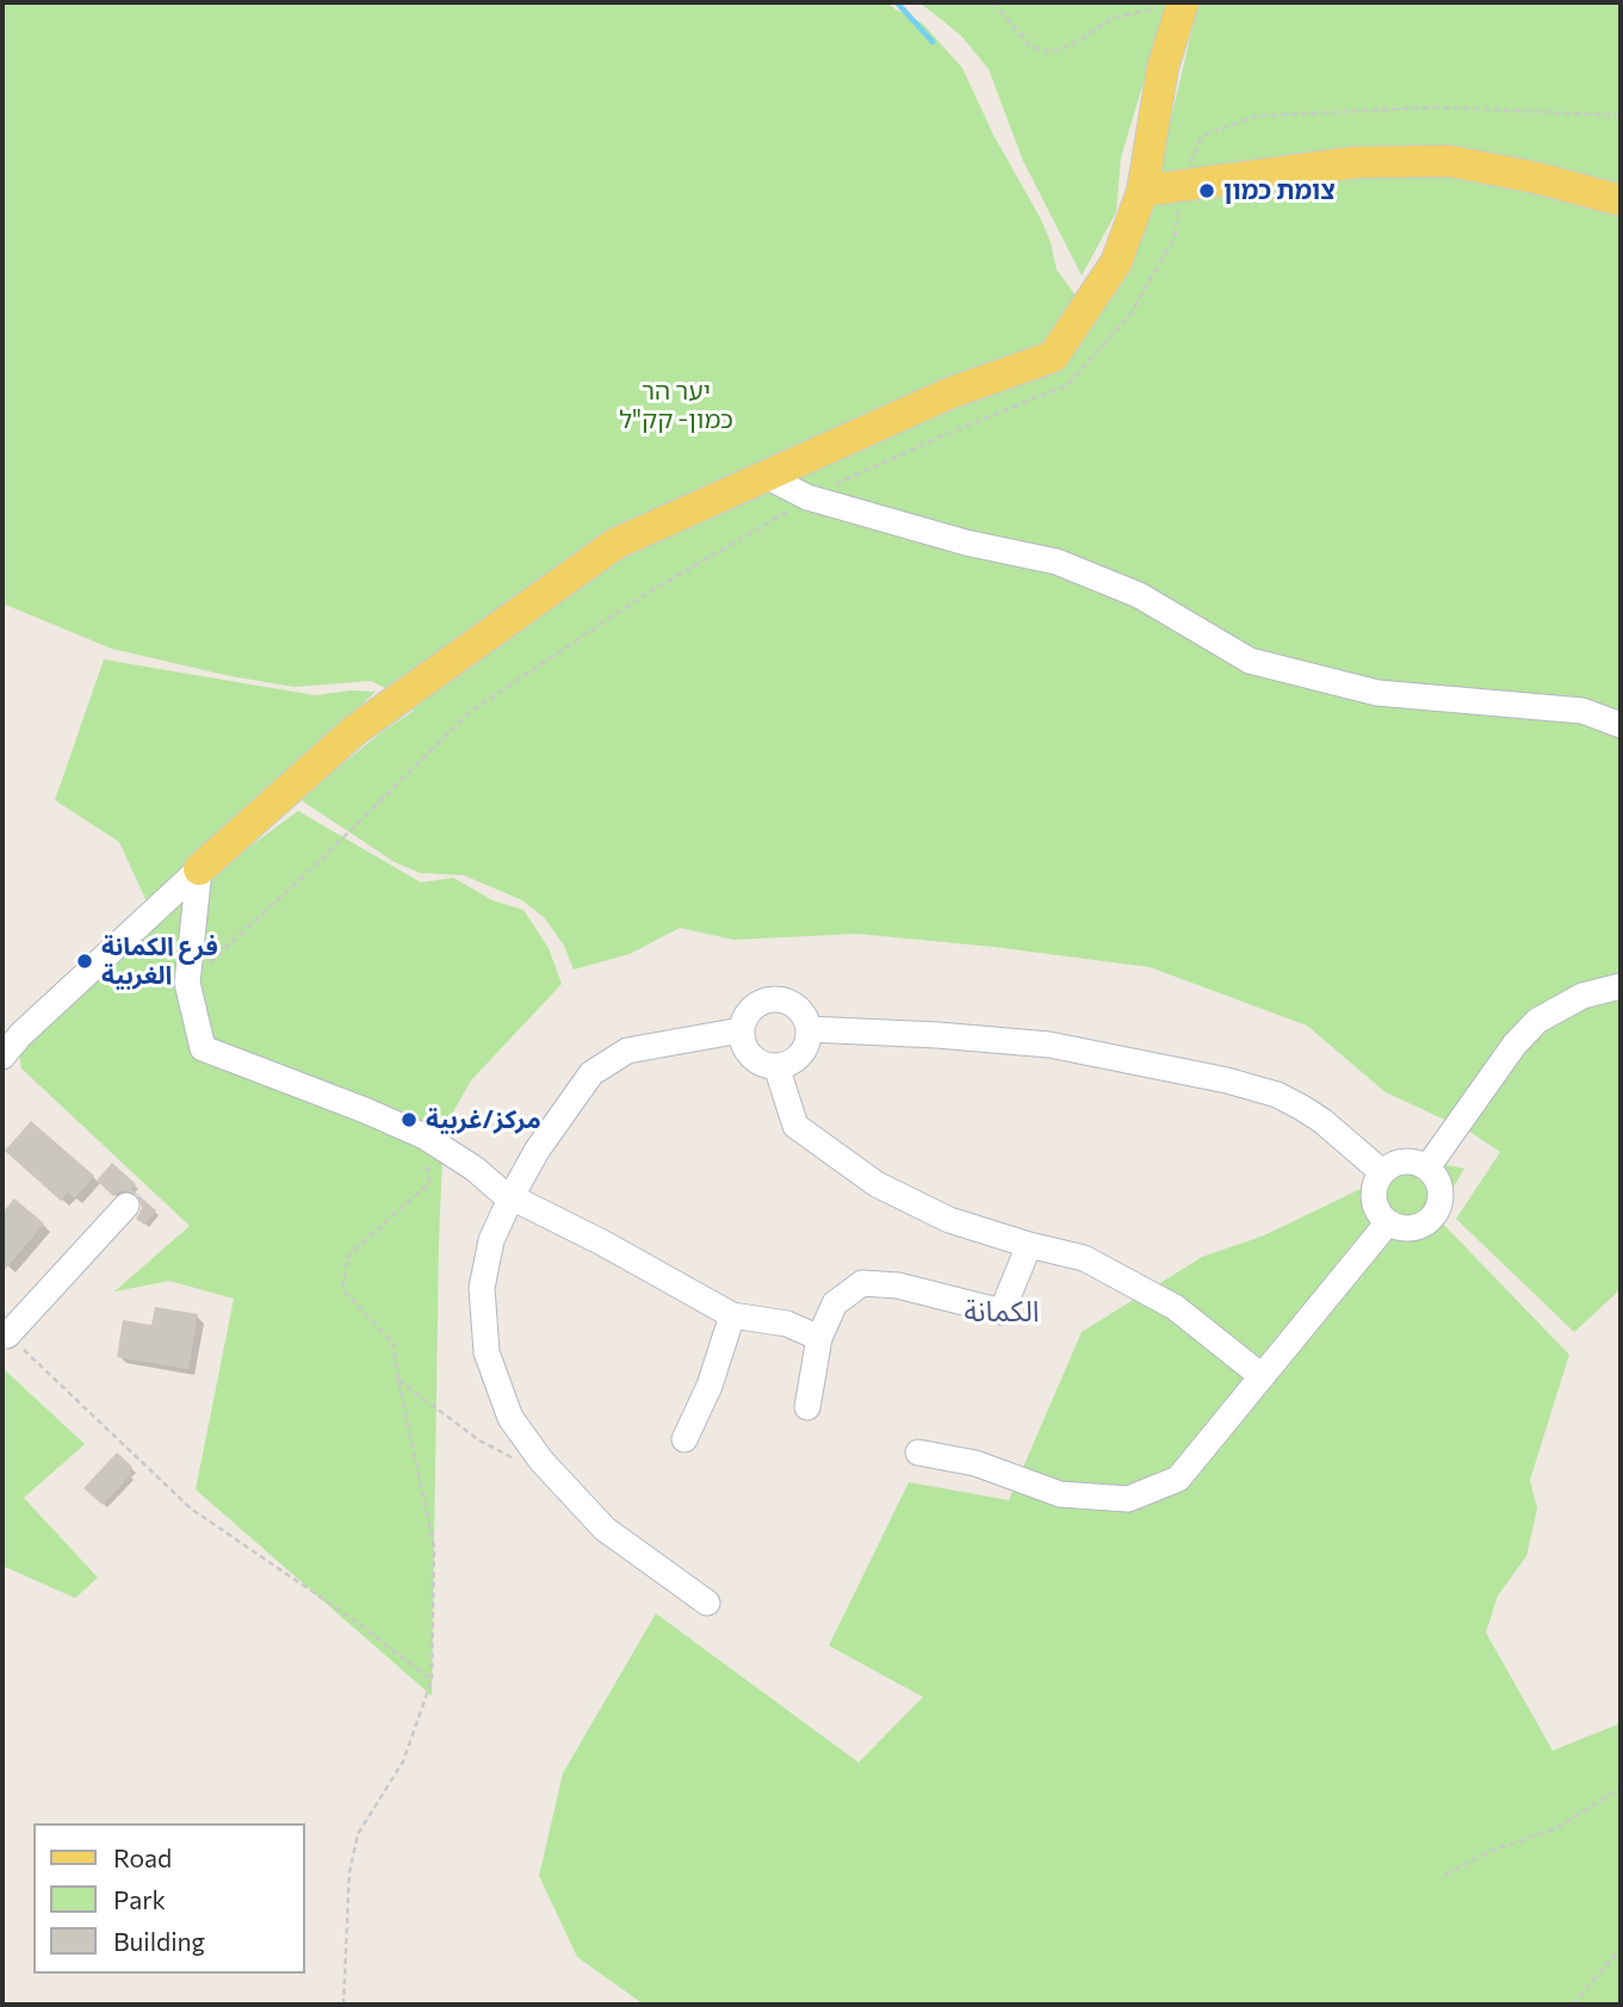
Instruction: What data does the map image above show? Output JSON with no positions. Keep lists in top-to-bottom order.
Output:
{
  "districts": ["الكمانة"],
  "parks": ["יער הר כמון- קק\"ל"],
  "places": ["צומת כמון", "فرع الكمانة الغربية", "مركز/غربية"],
  "legend": ["Road", "Park", "Building"]
}
